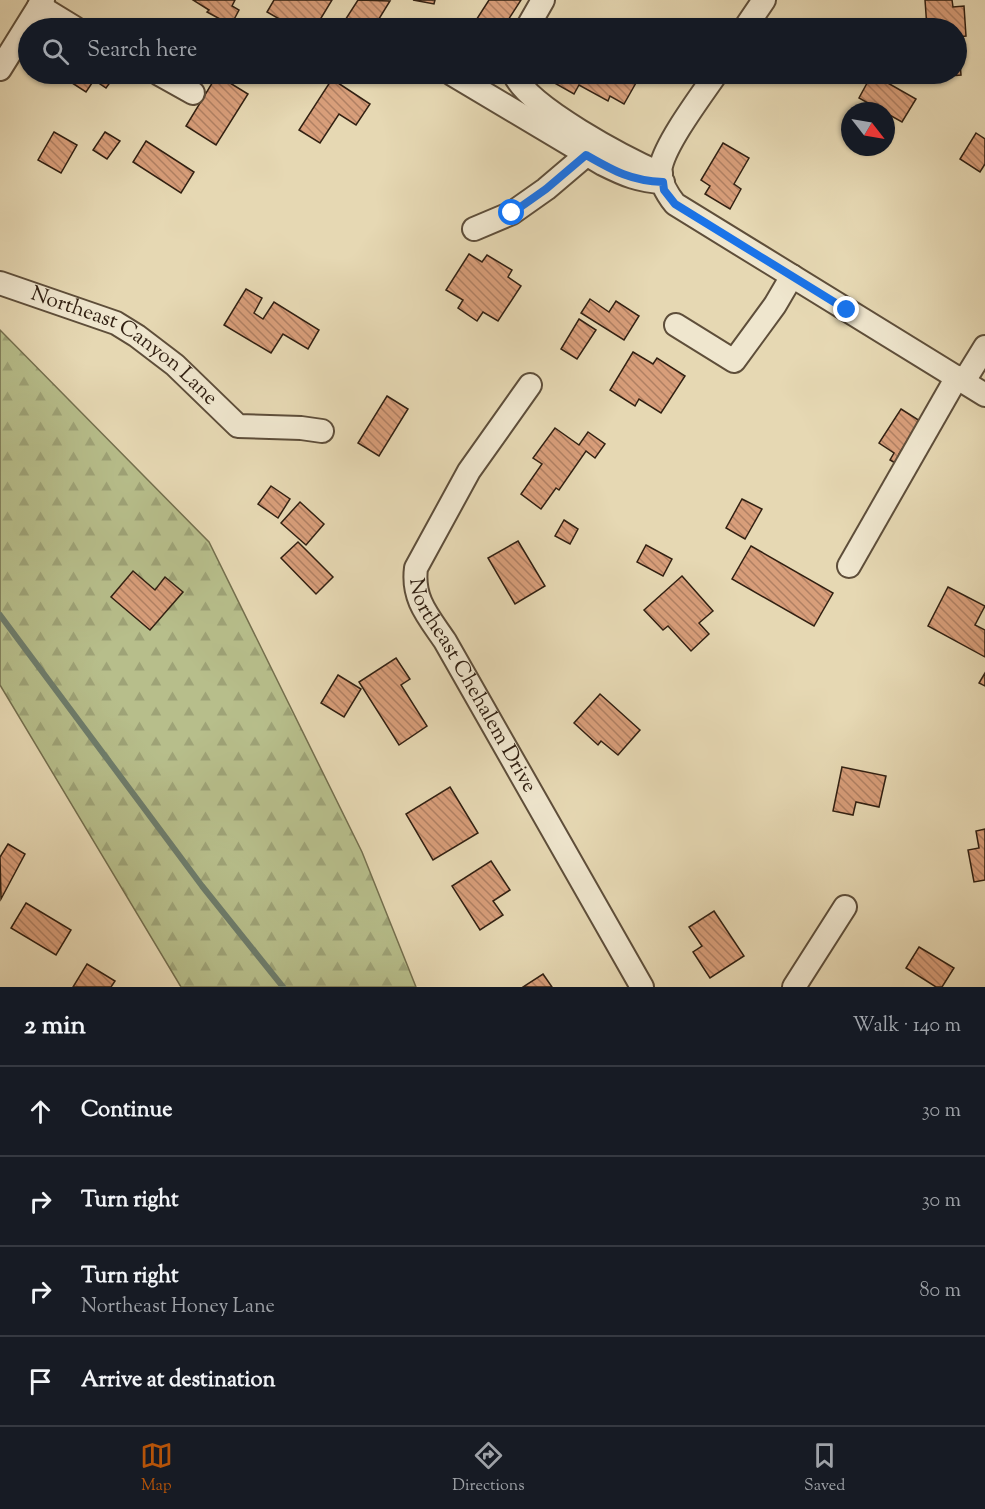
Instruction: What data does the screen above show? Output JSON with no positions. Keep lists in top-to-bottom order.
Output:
{
  "streets": {
    "street": ["Northeast Canyon Lane", "Northeast Chehalem Drive"]
  },
  "north": "bottom right",
  "page": {
    "search": "Search here",
    "heading": ["2 min", "Walk · 140 m"],
    "list": [
      ["Continue", "30 m"],
      ["Turn right", "30 m"],
      ["Turn right", "Northeast Honey Lane", "80 m"],
      "Arrive at destination"
    ],
    "nav": ["Map", "Directions", "Saved"]
  }
}
